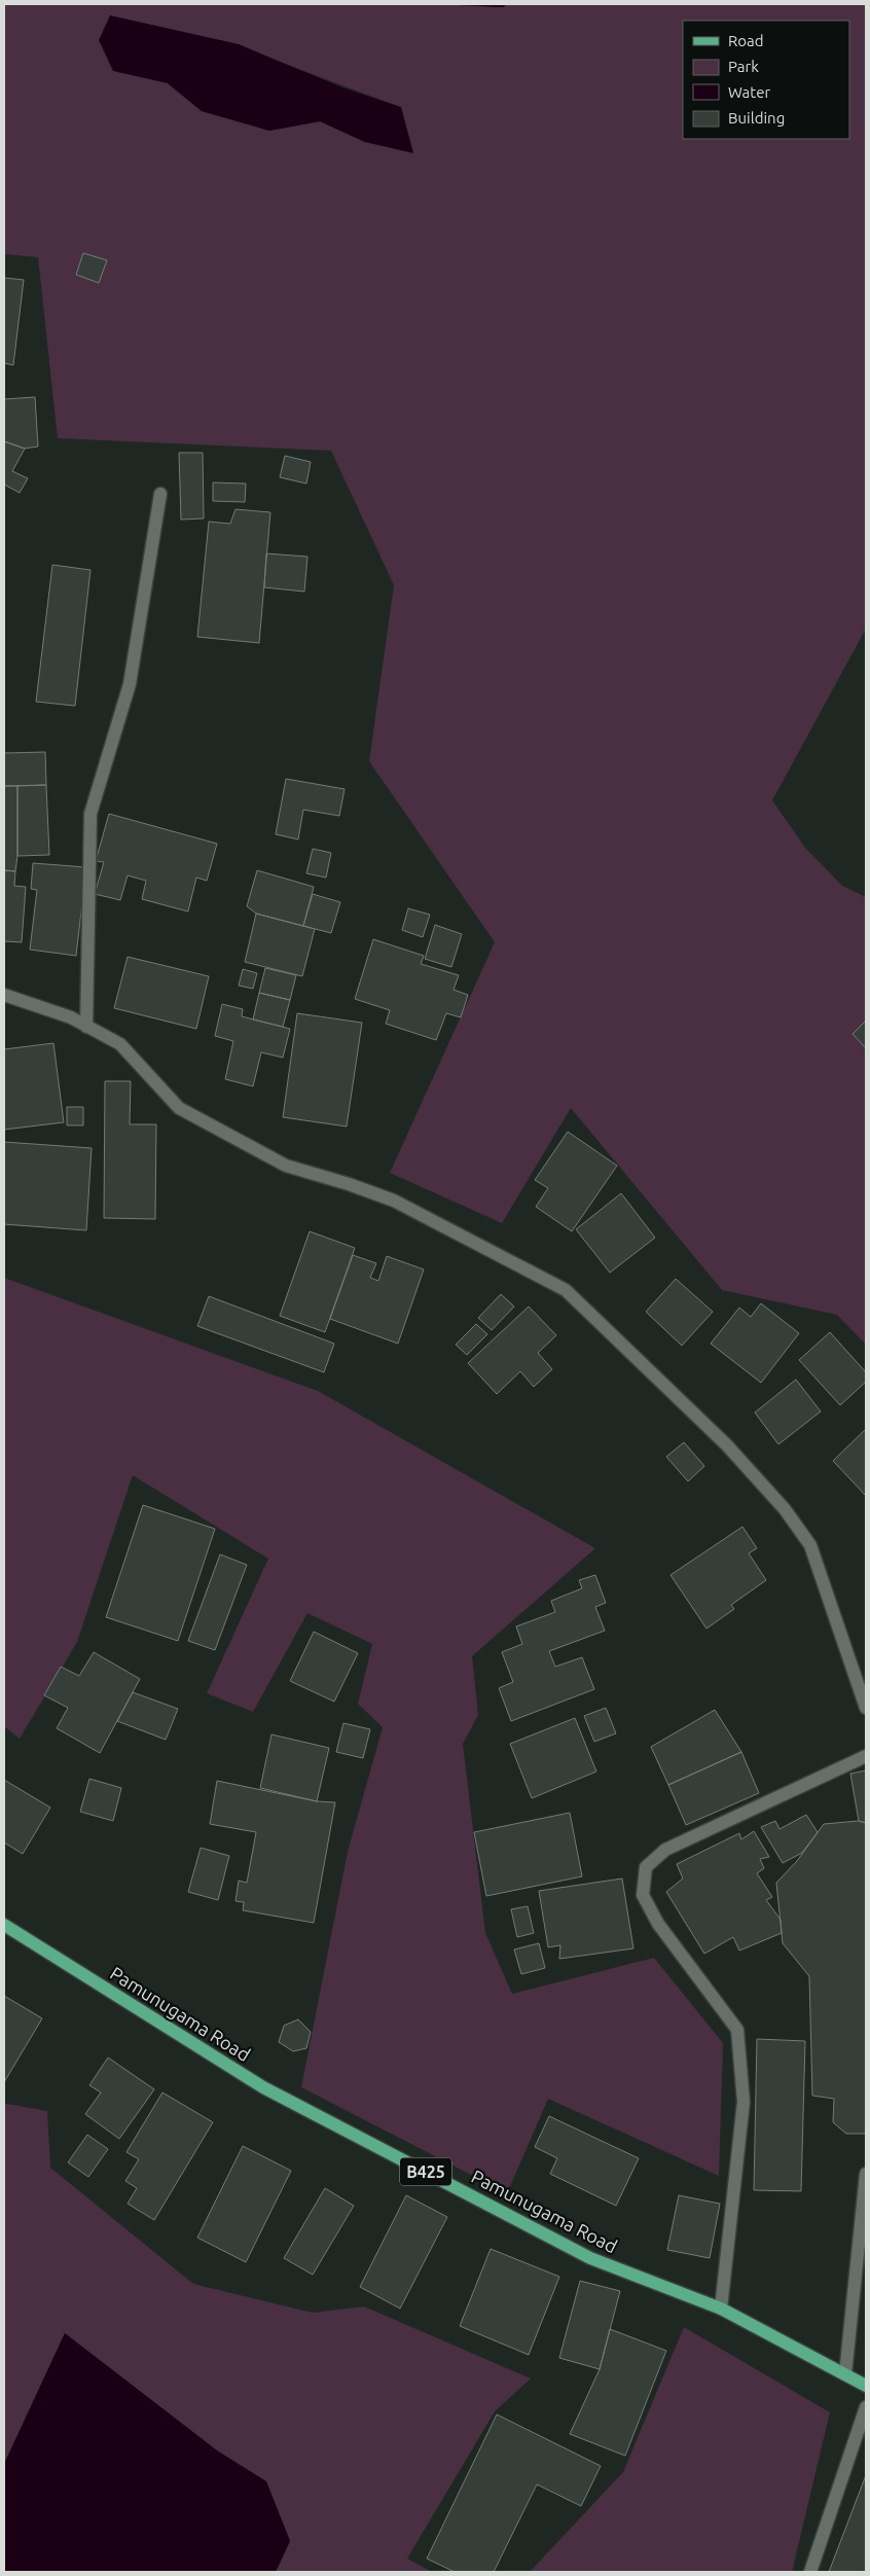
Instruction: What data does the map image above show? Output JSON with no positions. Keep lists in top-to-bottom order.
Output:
{
  "streets": {
    "main road": ["Pamunugama Road", "B425"]
  },
  "legend": [
    "Road",
    "Park",
    "Water",
    "Building"
  ]
}
